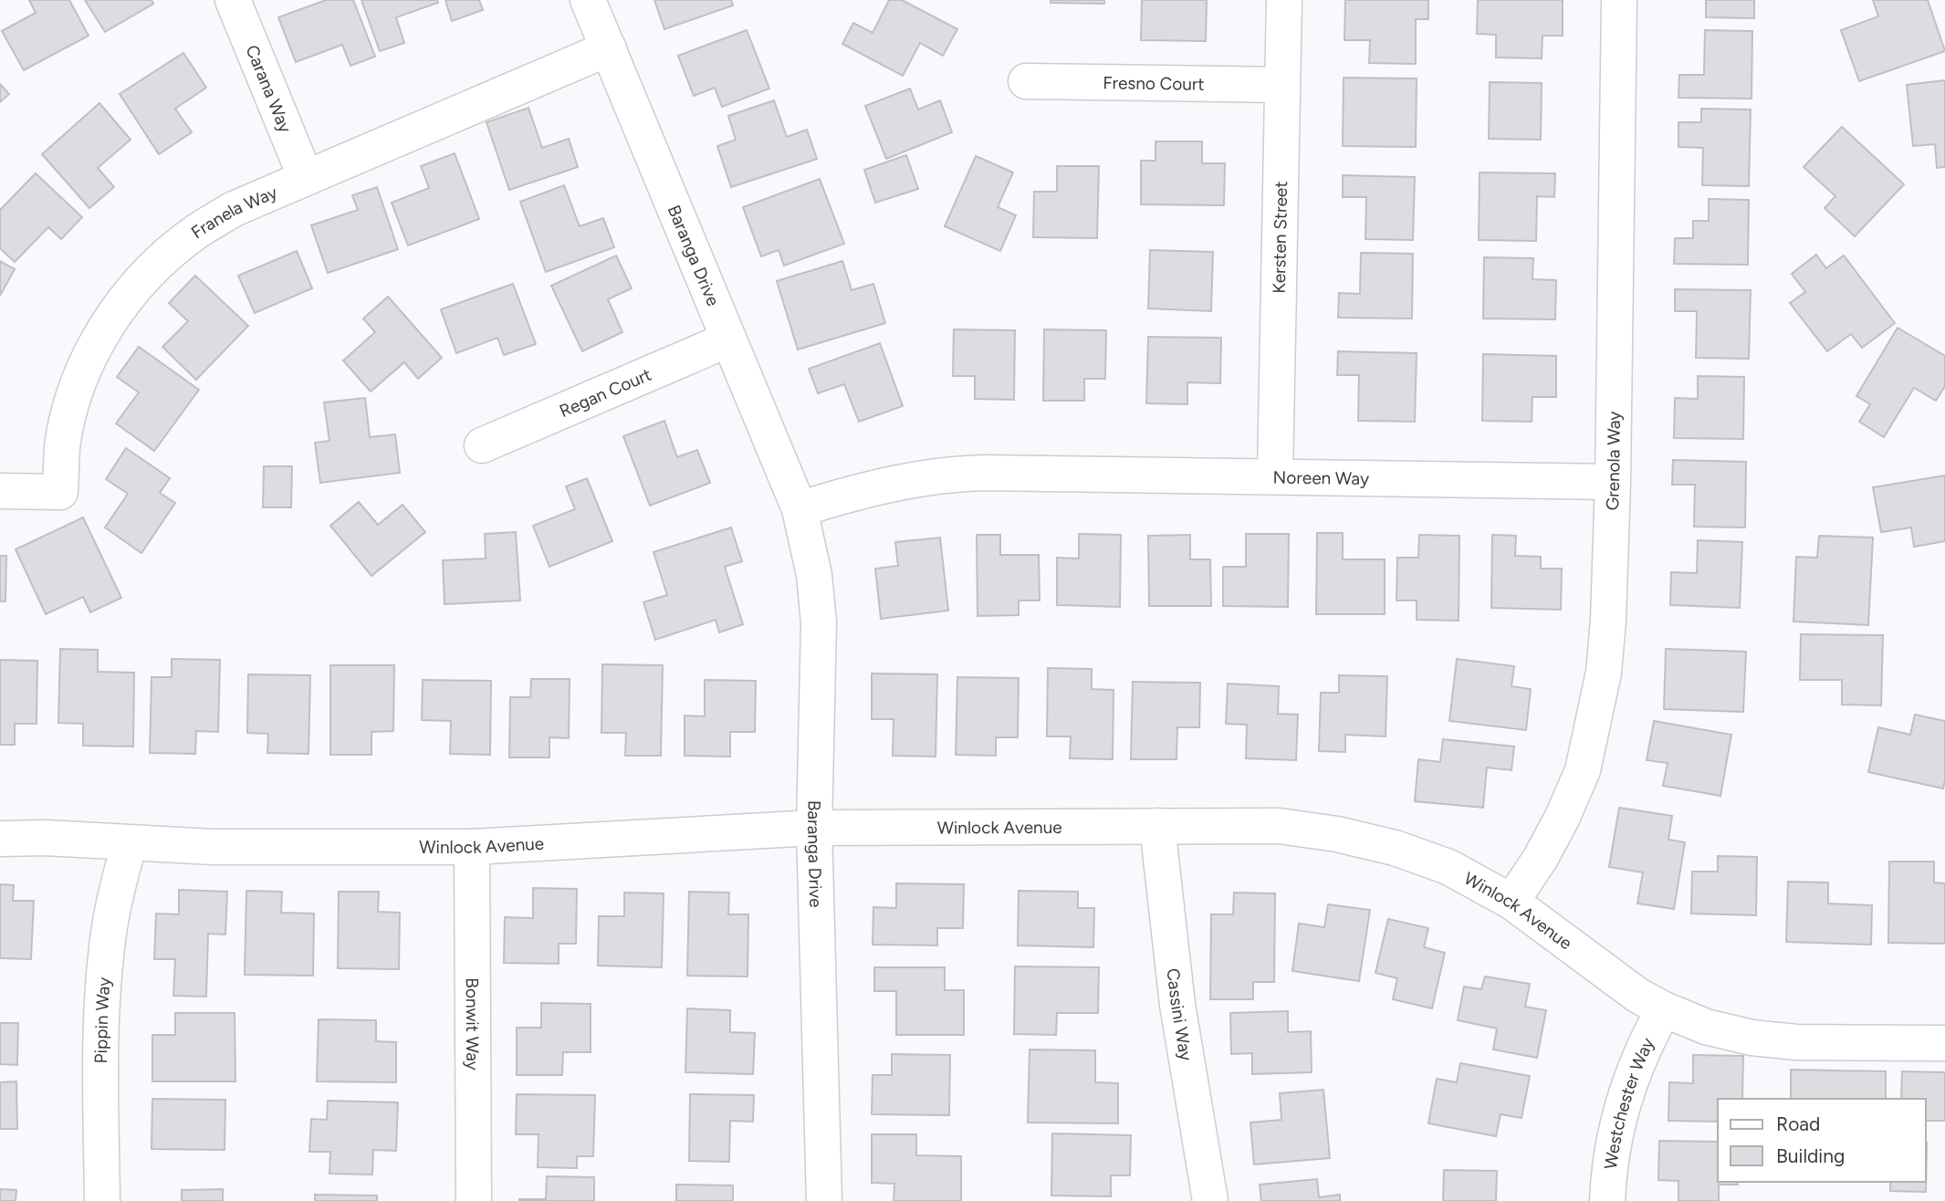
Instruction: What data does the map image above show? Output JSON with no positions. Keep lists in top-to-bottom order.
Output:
{
  "streets": {
    "street": [
      "Fresno Court",
      "Carana Way",
      "Franela Way",
      "Kersten Street",
      "Baranga Drive",
      "Regan Court",
      "Grenola Way",
      "Noreen Way",
      "Winlock Avenue",
      "Cassini Way",
      "Pippin Way",
      "Bonwit Way",
      "Westchester Way"
    ]
  },
  "crossings": [
    ["Fresno Court", "Kersten Street"],
    ["Carana Way", "Franela Way"],
    ["Franela Way", "Baranga Drive"],
    ["Kersten Street", "Noreen Way"],
    ["Baranga Drive", "Regan Court"],
    ["Baranga Drive", "Noreen Way"],
    ["Baranga Drive", "Winlock Avenue"],
    ["Grenola Way", "Noreen Way"],
    ["Grenola Way", "Winlock Avenue"],
    ["Winlock Avenue", "Cassini Way"],
    ["Winlock Avenue", "Pippin Way"],
    ["Winlock Avenue", "Bonwit Way"],
    ["Winlock Avenue", "Westchester Way"]
  ],
  "legend": ["Road", "Building"]
}
